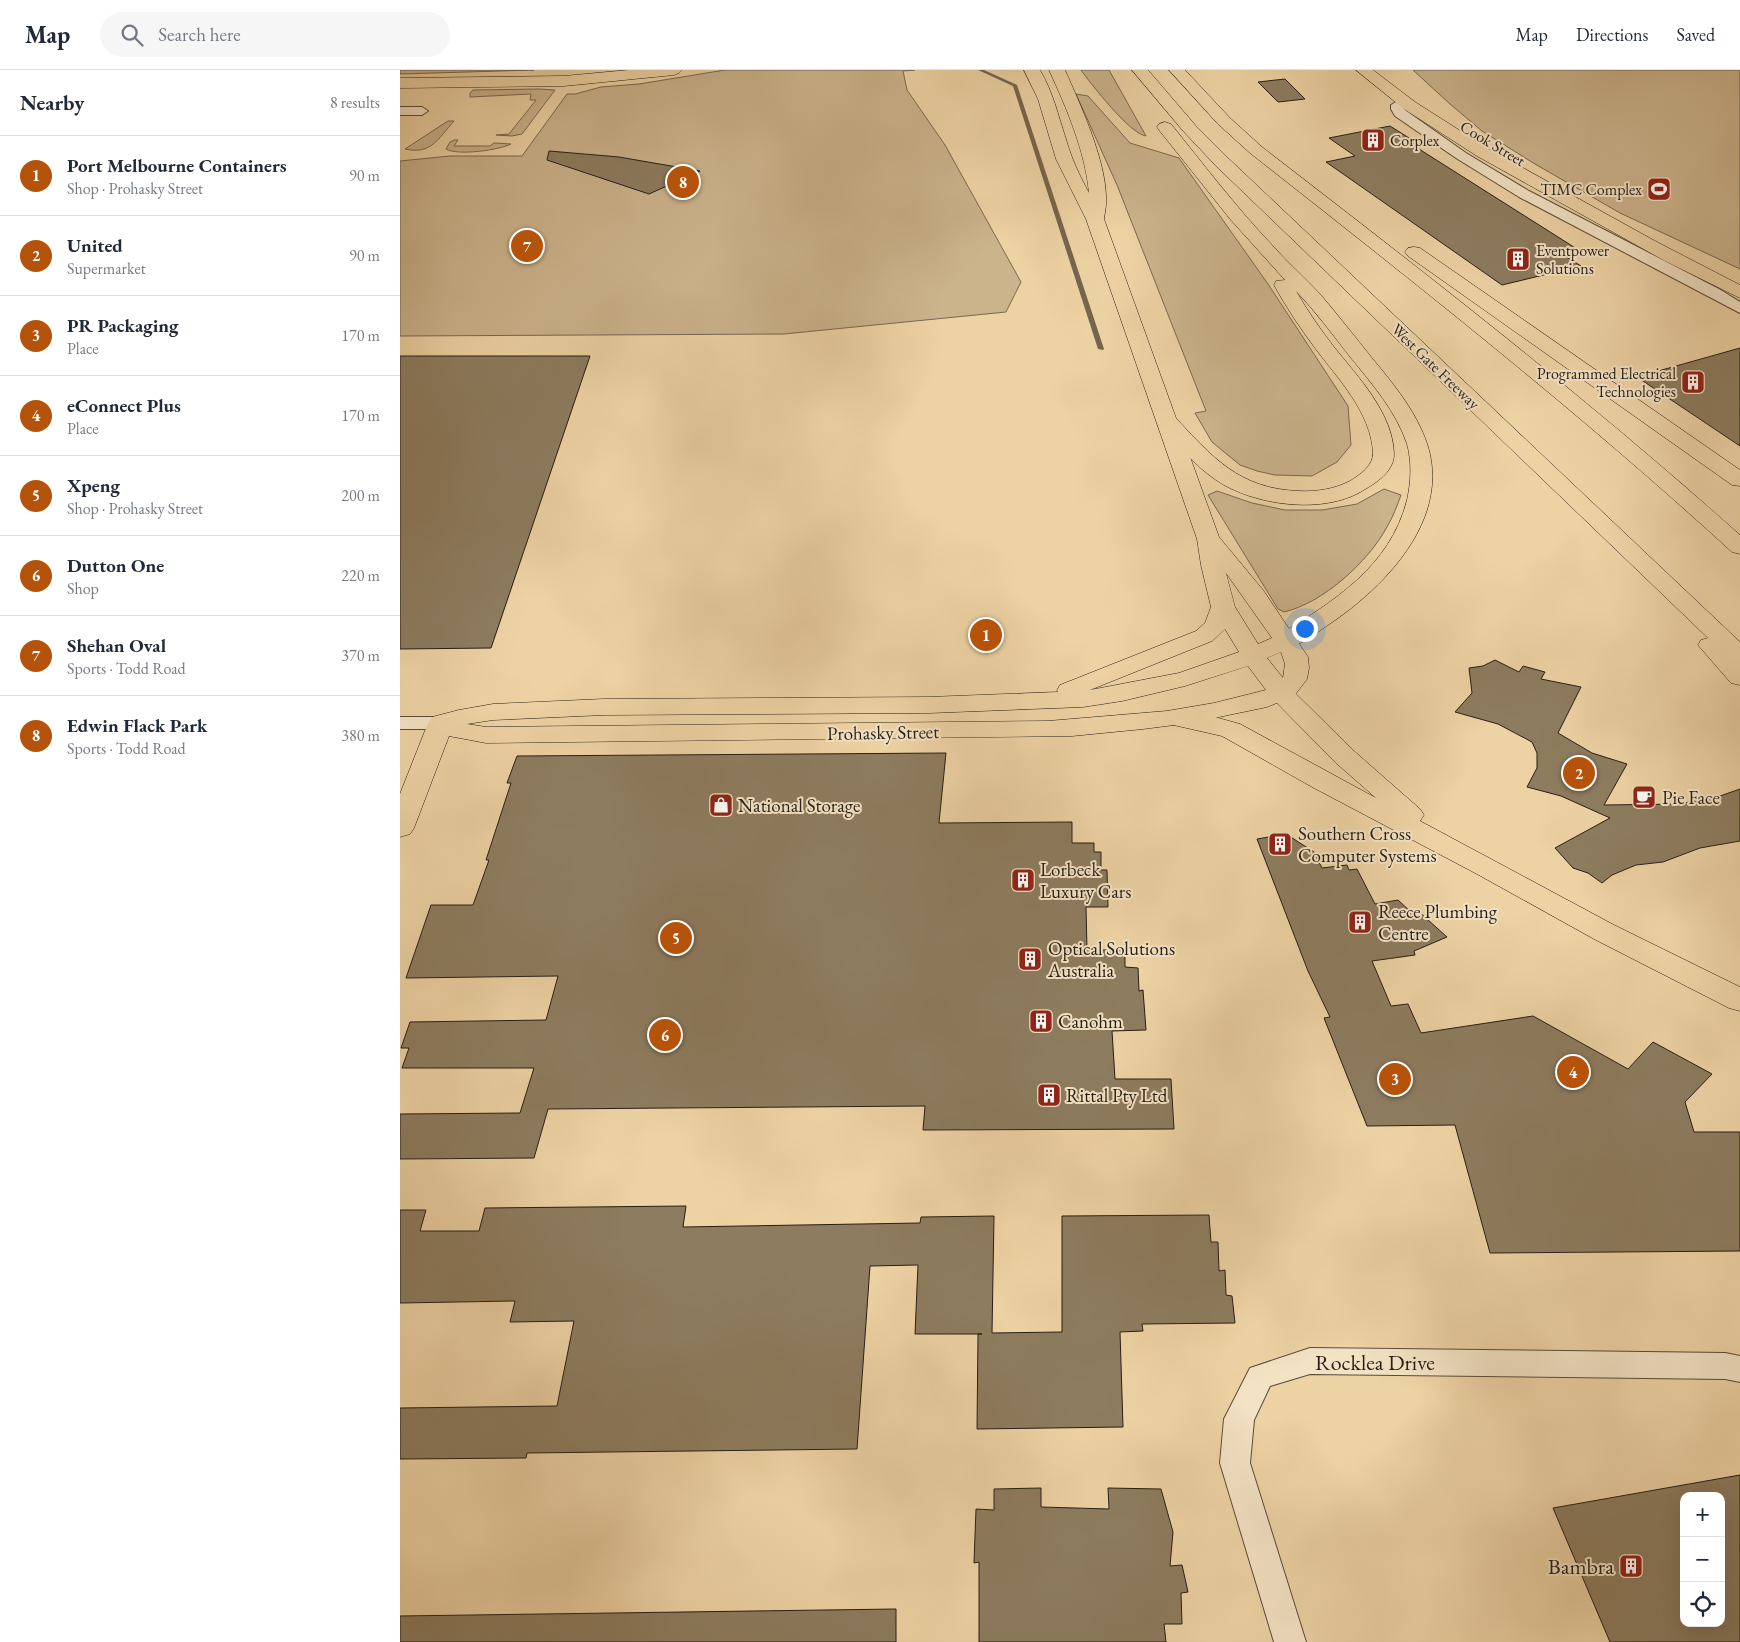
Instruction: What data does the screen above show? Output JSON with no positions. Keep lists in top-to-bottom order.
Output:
{
  "streets": {
    "main road": ["Cook Street", "West Gate Freeway", "Prohasky Street"],
    "street": ["Rocklea Drive"]
  },
  "places": {
    "building": [
      "Corplex",
      "Eventpower Solutions",
      "Programmed Electrical Technologies",
      "Southern Cross Computer Systems",
      "Lorbeck Luxury Cars",
      "Reece Plumbing Centre",
      "Optical Solutions Australia",
      "Canohm",
      "Rittal Pty Ltd",
      "Bambra"
    ],
    "sports": ["TIMC Complex"],
    "cafe": ["Pie Face"],
    "shop": ["National Storage"]
  },
  "page": {
    "header": "Map",
    "search": "Search here",
    "nav": ["Map", "Directions", "Saved"],
    "heading": ["Nearby", "8 results"],
    "list": [
      {
        "mark": "1",
        "name": "Port Melbourne Containers",
        "note": "Shop · Prohasky Street",
        "value": "90 m"
      },
      {
        "mark": "2",
        "name": "United",
        "note": "Supermarket",
        "value": "90 m"
      },
      {
        "mark": "3",
        "name": "PR Packaging",
        "note": "Place",
        "value": "170 m"
      },
      {
        "mark": "4",
        "name": "eConnect Plus",
        "note": "Place",
        "value": "170 m"
      },
      {
        "mark": "5",
        "name": "Xpeng",
        "note": "Shop · Prohasky Street",
        "value": "200 m"
      },
      {
        "mark": "6",
        "name": "Dutton One",
        "note": "Shop",
        "value": "220 m"
      },
      {
        "mark": "7",
        "name": "Shehan Oval",
        "note": "Sports · Todd Road",
        "value": "370 m"
      },
      {
        "mark": "8",
        "name": "Edwin Flack Park",
        "note": "Sports · Todd Road",
        "value": "380 m"
      }
    ],
    "pins": [
      "8",
      "7",
      "1",
      "2",
      "5",
      "6",
      "4",
      "3"
    ],
    "map_buttons": ["+", "−"]
  }
}
